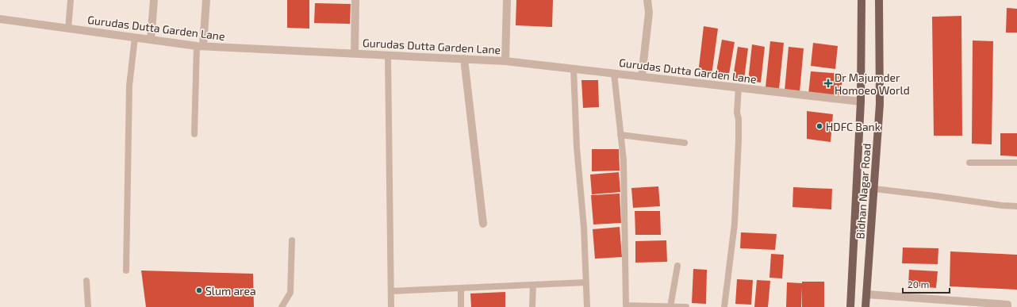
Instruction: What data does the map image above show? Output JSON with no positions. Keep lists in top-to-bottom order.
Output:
{
  "streets": {
    "main road": ["Bidhan Nagar Road"],
    "street": ["Gurudas Dutta Garden Lane"]
  },
  "crossings": [
    ["Gurudas Dutta Garden Lane", "Bidhan Nagar Road"]
  ],
  "places": {
    "health": ["Dr Majumder Homoeo World"],
    "other": ["HDFC Bank", "Slum area"]
  },
  "scale_bar": "20 m"
}
